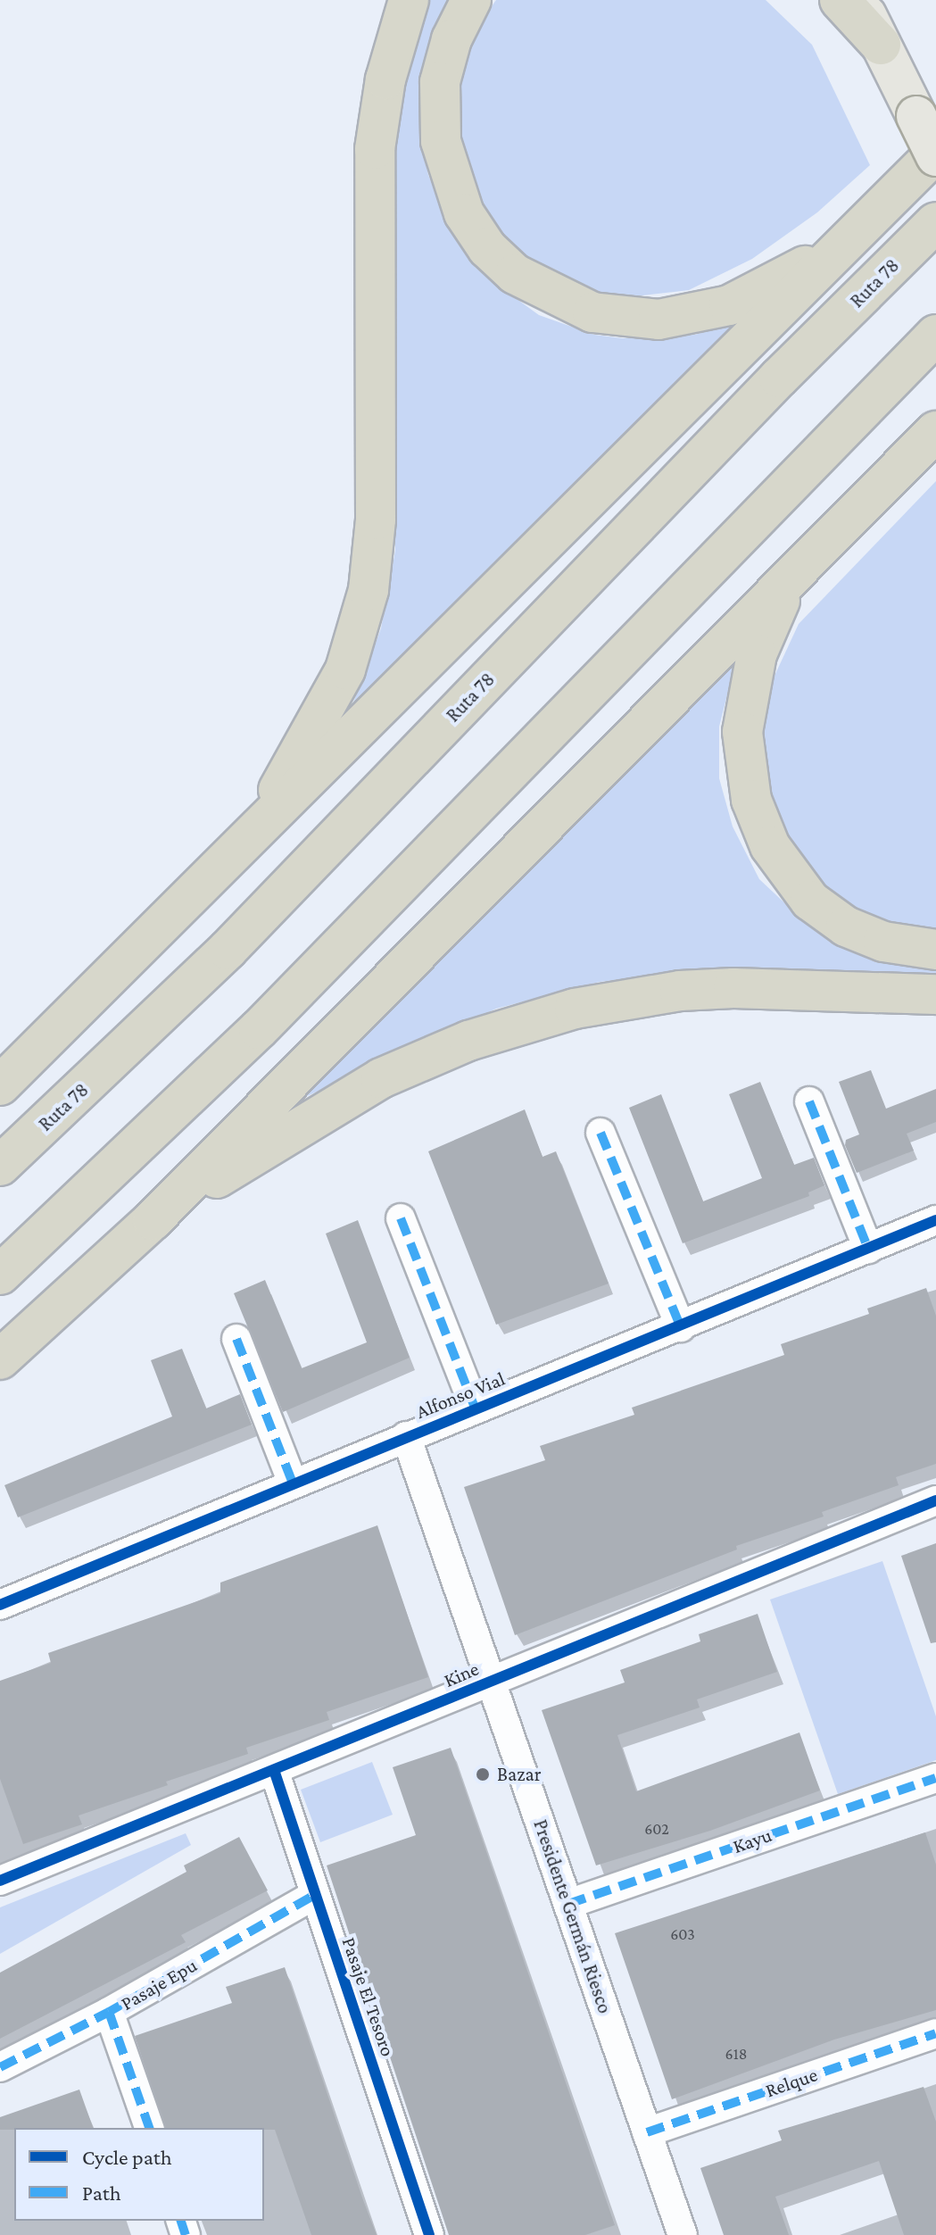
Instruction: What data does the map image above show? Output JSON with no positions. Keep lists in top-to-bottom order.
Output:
{
  "streets": {
    "highway": ["Ruta 78"],
    "street": [
      "Alfonso Vial",
      "Kine",
      "Kayu",
      "Presidente Germán Riesco",
      "Pasaje Epu",
      "Pasaje El Tesoro",
      "Relque"
    ]
  },
  "crossings": [
    ["Alfonso Vial", "Presidente Germán Riesco"],
    ["Kine", "Presidente Germán Riesco"],
    ["Kine", "Pasaje El Tesoro"],
    ["Kayu", "Presidente Germán Riesco"],
    ["Presidente Germán Riesco", "Relque"],
    ["Pasaje Epu", "Pasaje El Tesoro"]
  ],
  "places": ["Bazar"],
  "house_numbers": ["602", "603", "618"],
  "legend": ["Cycle path", "Path"]
}
